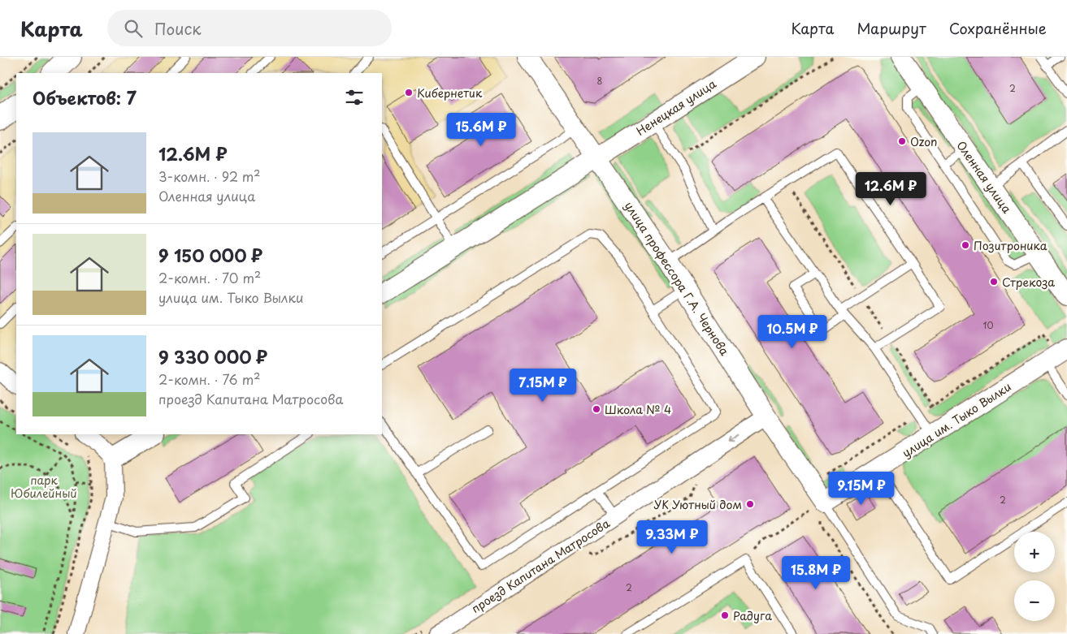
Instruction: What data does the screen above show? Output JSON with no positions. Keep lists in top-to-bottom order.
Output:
{
  "streets": {
    "street": [
      "Ненецкая улица",
      "Оленная улица",
      "улица профессора Г.А. Чернова",
      "улица им. Тыко Вылки",
      "проезд Капитана Матросова"
    ]
  },
  "crossings": [
    ["Ненецкая улица", "улица профессора Г.А. Чернова"],
    ["улица профессора Г.А. Чернова", "улица им. Тыко Вылки"],
    ["улица профессора Г.А. Чернова", "проезд Капитана Матросова"]
  ],
  "one_way": ["проезд Капитана Матросова"],
  "parks": ["парк Юбилейный"],
  "places": [
    "Кибернетик",
    "Ozon",
    "Позитроника",
    "Стрекоза",
    "Школа № 4",
    "УК Уютный дом",
    "Радуга"
  ],
  "house_numbers": [
    "8",
    "2",
    "10",
    "2",
    "2"
  ],
  "page": {
    "header": "Карта",
    "search": "Поиск",
    "nav": ["Карта", "Маршрут", "Сохранённые"],
    "heading": "Объектов: 7",
    "price": [
      "15.6M ₽",
      "12.6M ₽",
      "10.5M ₽",
      "7.15M ₽",
      "9.15M ₽",
      "9.33M ₽",
      "15.8M ₽"
    ],
    "list": [
      {
        "name": "12.6M ₽",
        "note": "3-комн. · 92 m² · Оленная улица"
      },
      {
        "name": "9 150 000 ₽",
        "note": "2-комн. · 70 m² · улица им. Тыко Вылки"
      },
      {
        "name": "9 330 000 ₽",
        "note": "2-комн. · 76 m² · проезд Капитана Матросова"
      }
    ],
    "map_buttons": ["+", "−"]
  }
}
